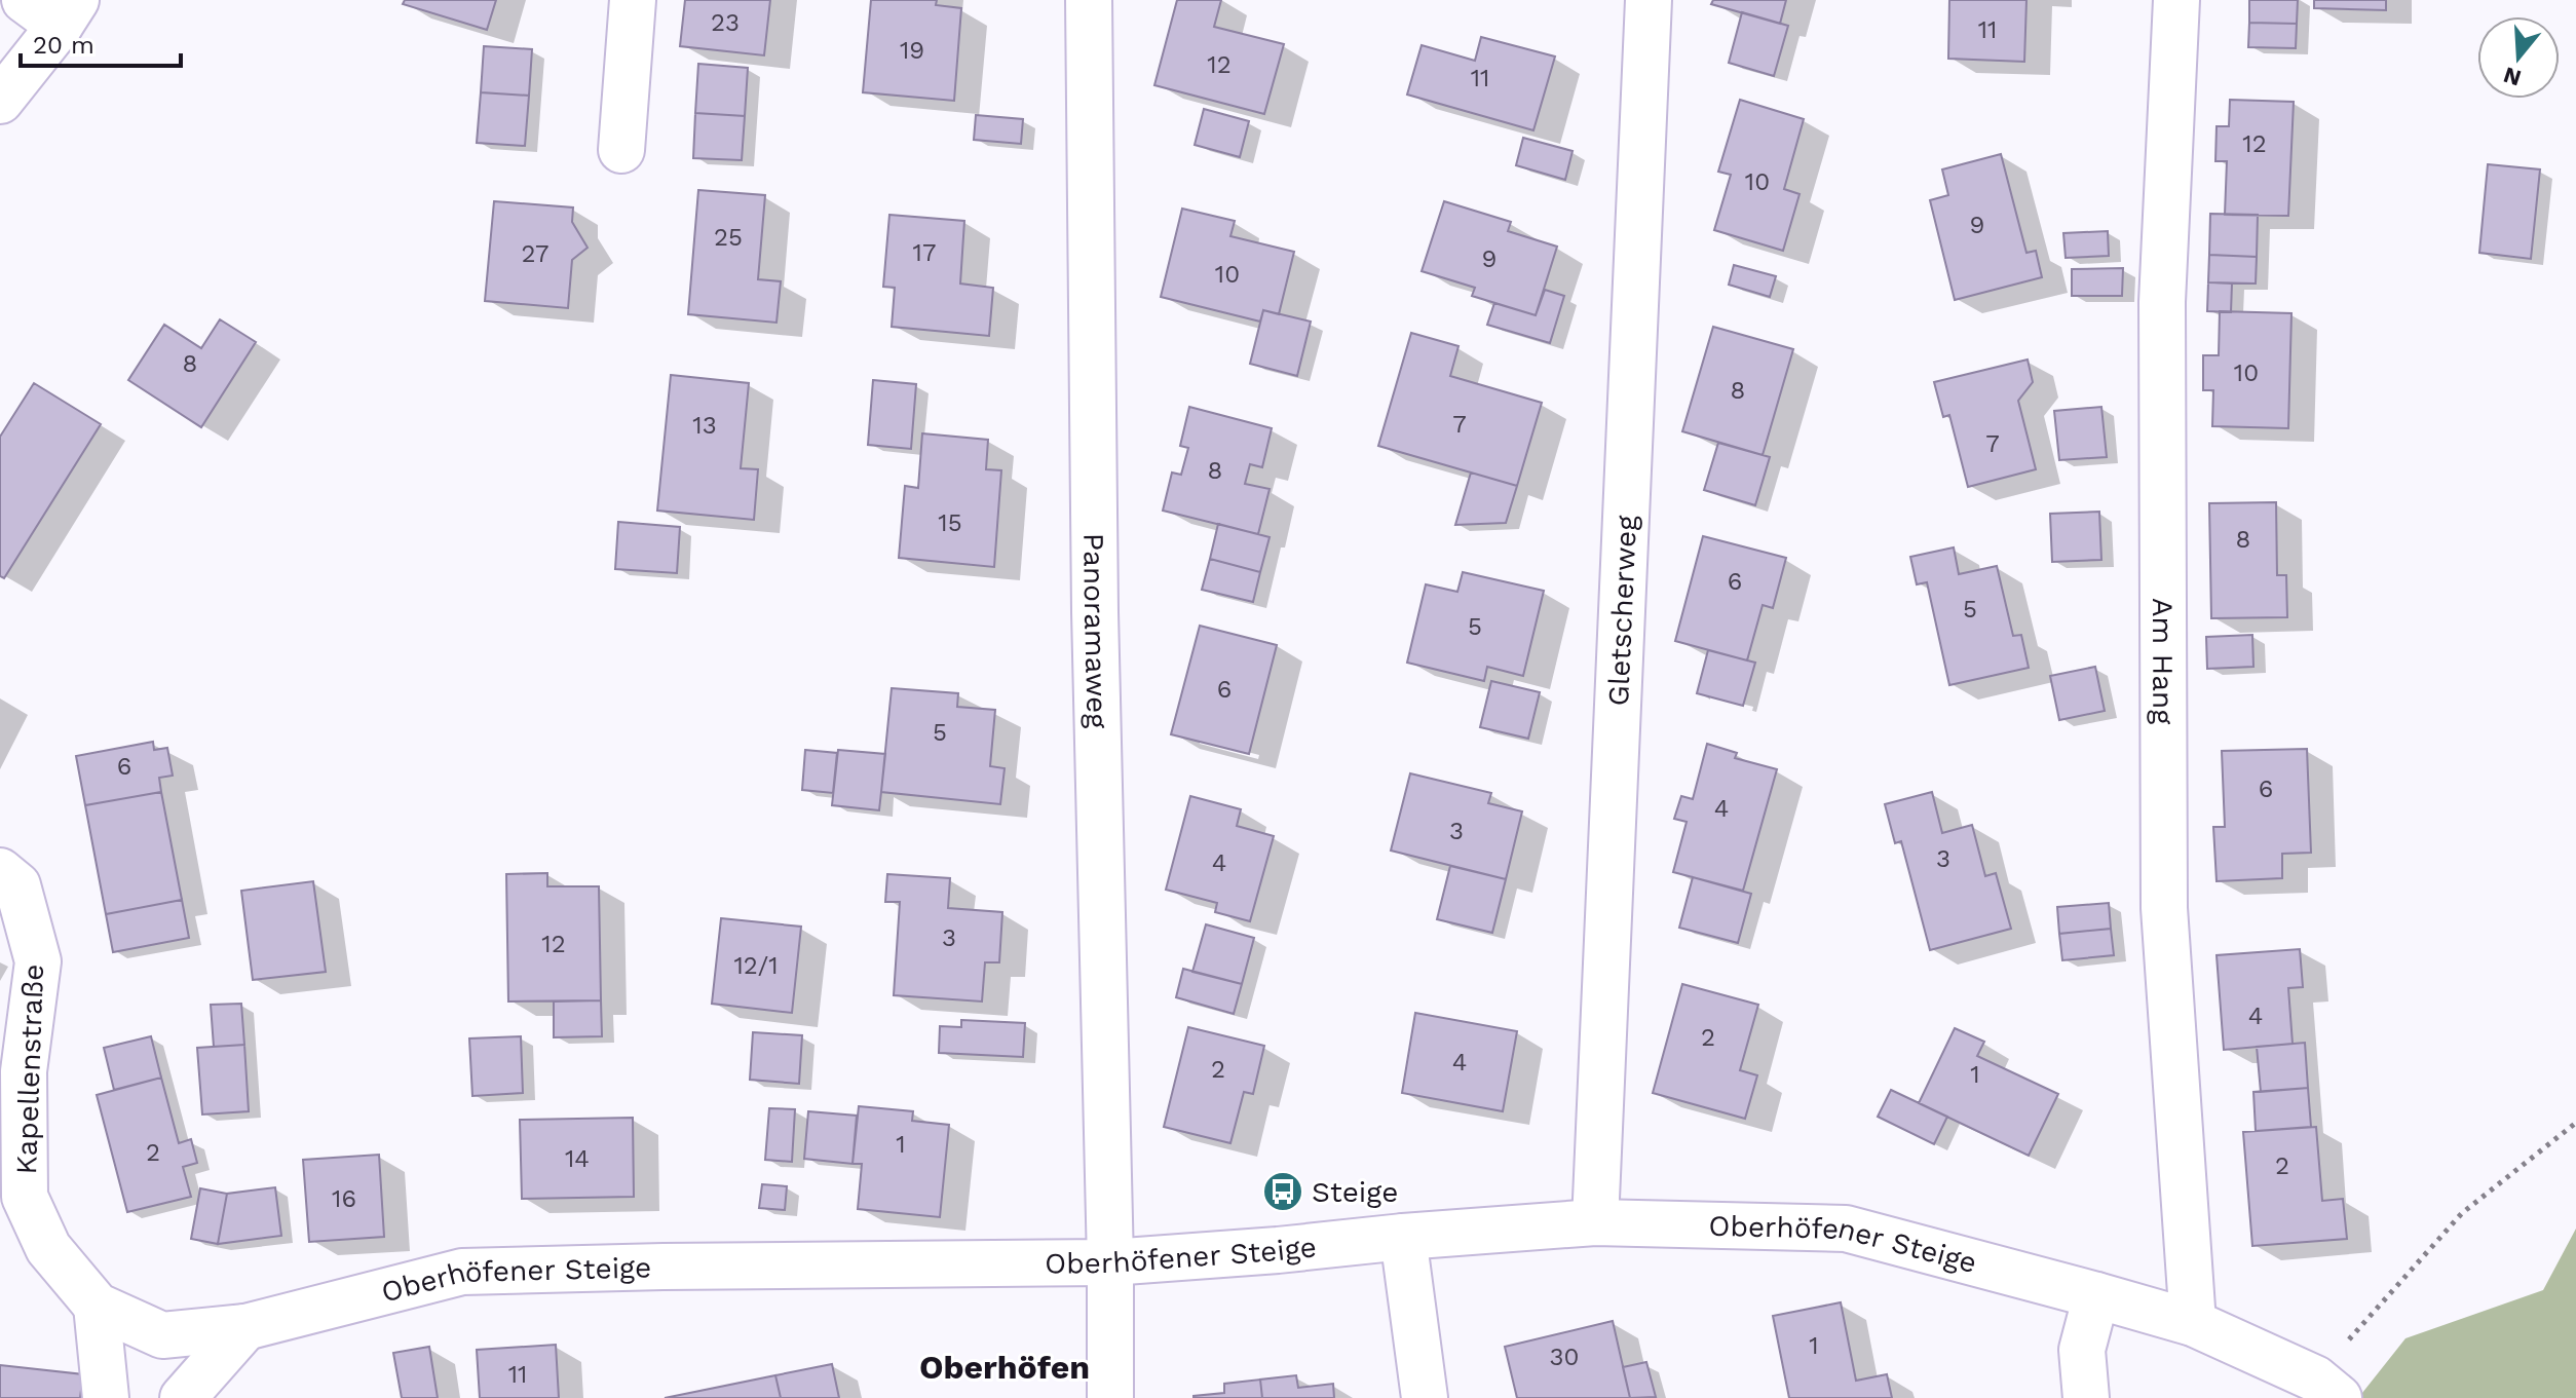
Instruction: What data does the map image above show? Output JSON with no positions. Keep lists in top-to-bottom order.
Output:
{
  "streets": {
    "street": [
      "Gletscherweg",
      "Panoramaweg",
      "Am Hang",
      "Kapellenstraße",
      "Oberhöfener Steige"
    ]
  },
  "crossings": [
    ["Gletscherweg", "Oberhöfener Steige"],
    ["Panoramaweg", "Oberhöfener Steige"],
    ["Am Hang", "Oberhöfener Steige"],
    ["Kapellenstraße", "Oberhöfener Steige"]
  ],
  "districts": ["Oberhöfen"],
  "places": {
    "bus stop": ["Steige"]
  },
  "house_numbers": [
    "23",
    "11",
    "19",
    "12",
    "11",
    "12",
    "10",
    "9",
    "25",
    "17",
    "27",
    "9",
    "10",
    "8",
    "10",
    "8",
    "7",
    "13",
    "7",
    "8",
    "15",
    "8",
    "6",
    "5",
    "5",
    "6",
    "5",
    "6",
    "6",
    "4",
    "3",
    "3",
    "4",
    "3",
    "12",
    "12/1",
    "4",
    "2",
    "4",
    "2",
    "1",
    "1",
    "2",
    "14",
    "2",
    "16",
    "1",
    "30",
    "11"
  ],
  "scale_bar": "20 m",
  "north": "bottom"
}
